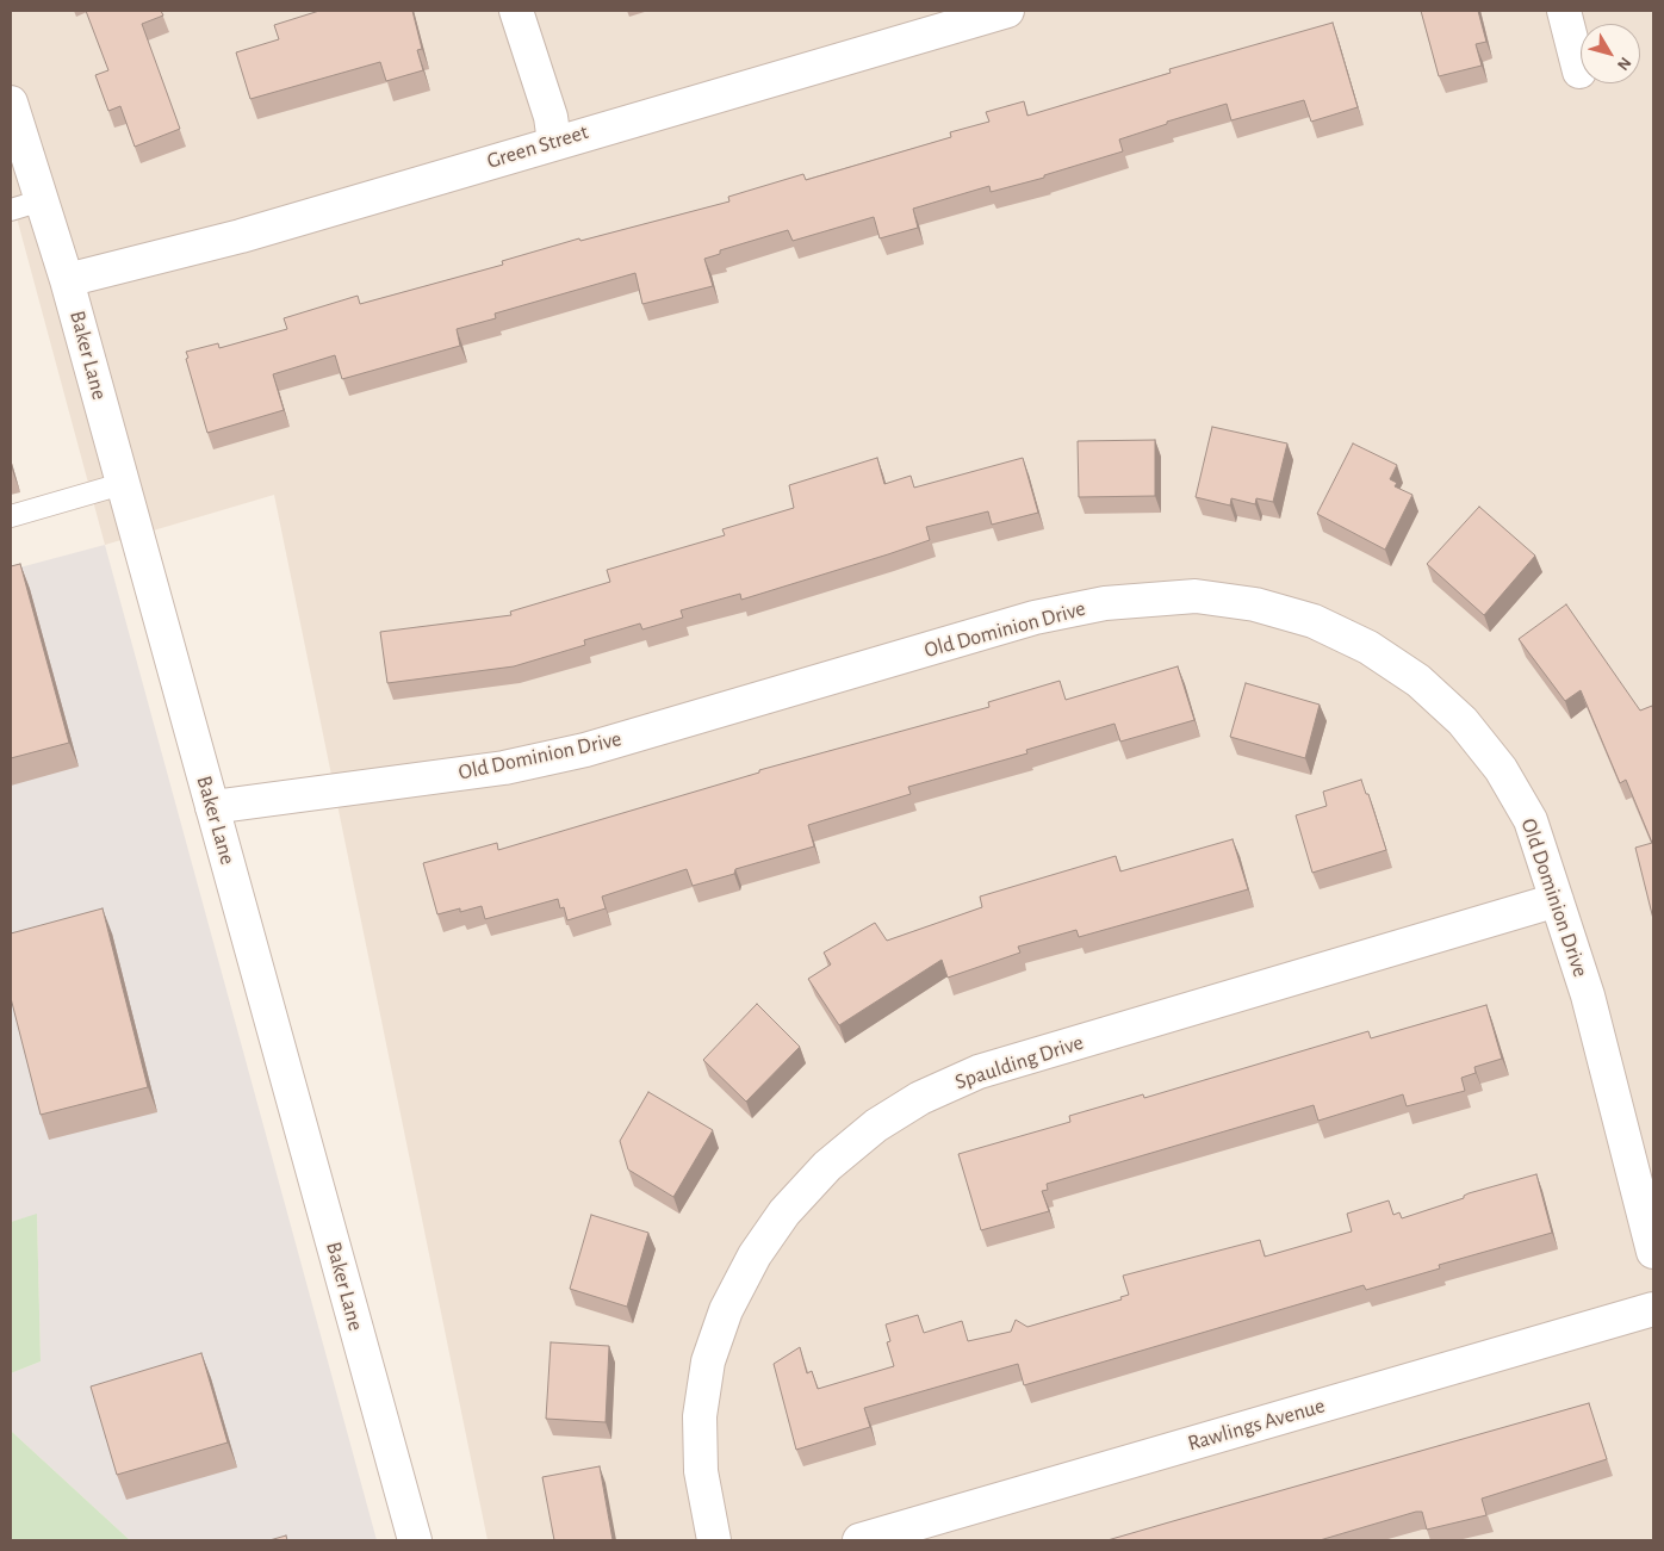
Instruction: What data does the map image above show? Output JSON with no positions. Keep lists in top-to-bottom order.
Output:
{
  "streets": {
    "street": [
      "Green Street",
      "Baker Lane",
      "Old Dominion Drive",
      "Spaulding Drive",
      "Rawlings Avenue"
    ]
  },
  "crossings": [
    ["Green Street", "Baker Lane"],
    ["Baker Lane", "Old Dominion Drive"],
    ["Old Dominion Drive", "Spaulding Drive"]
  ],
  "north": "bottom right"
}
